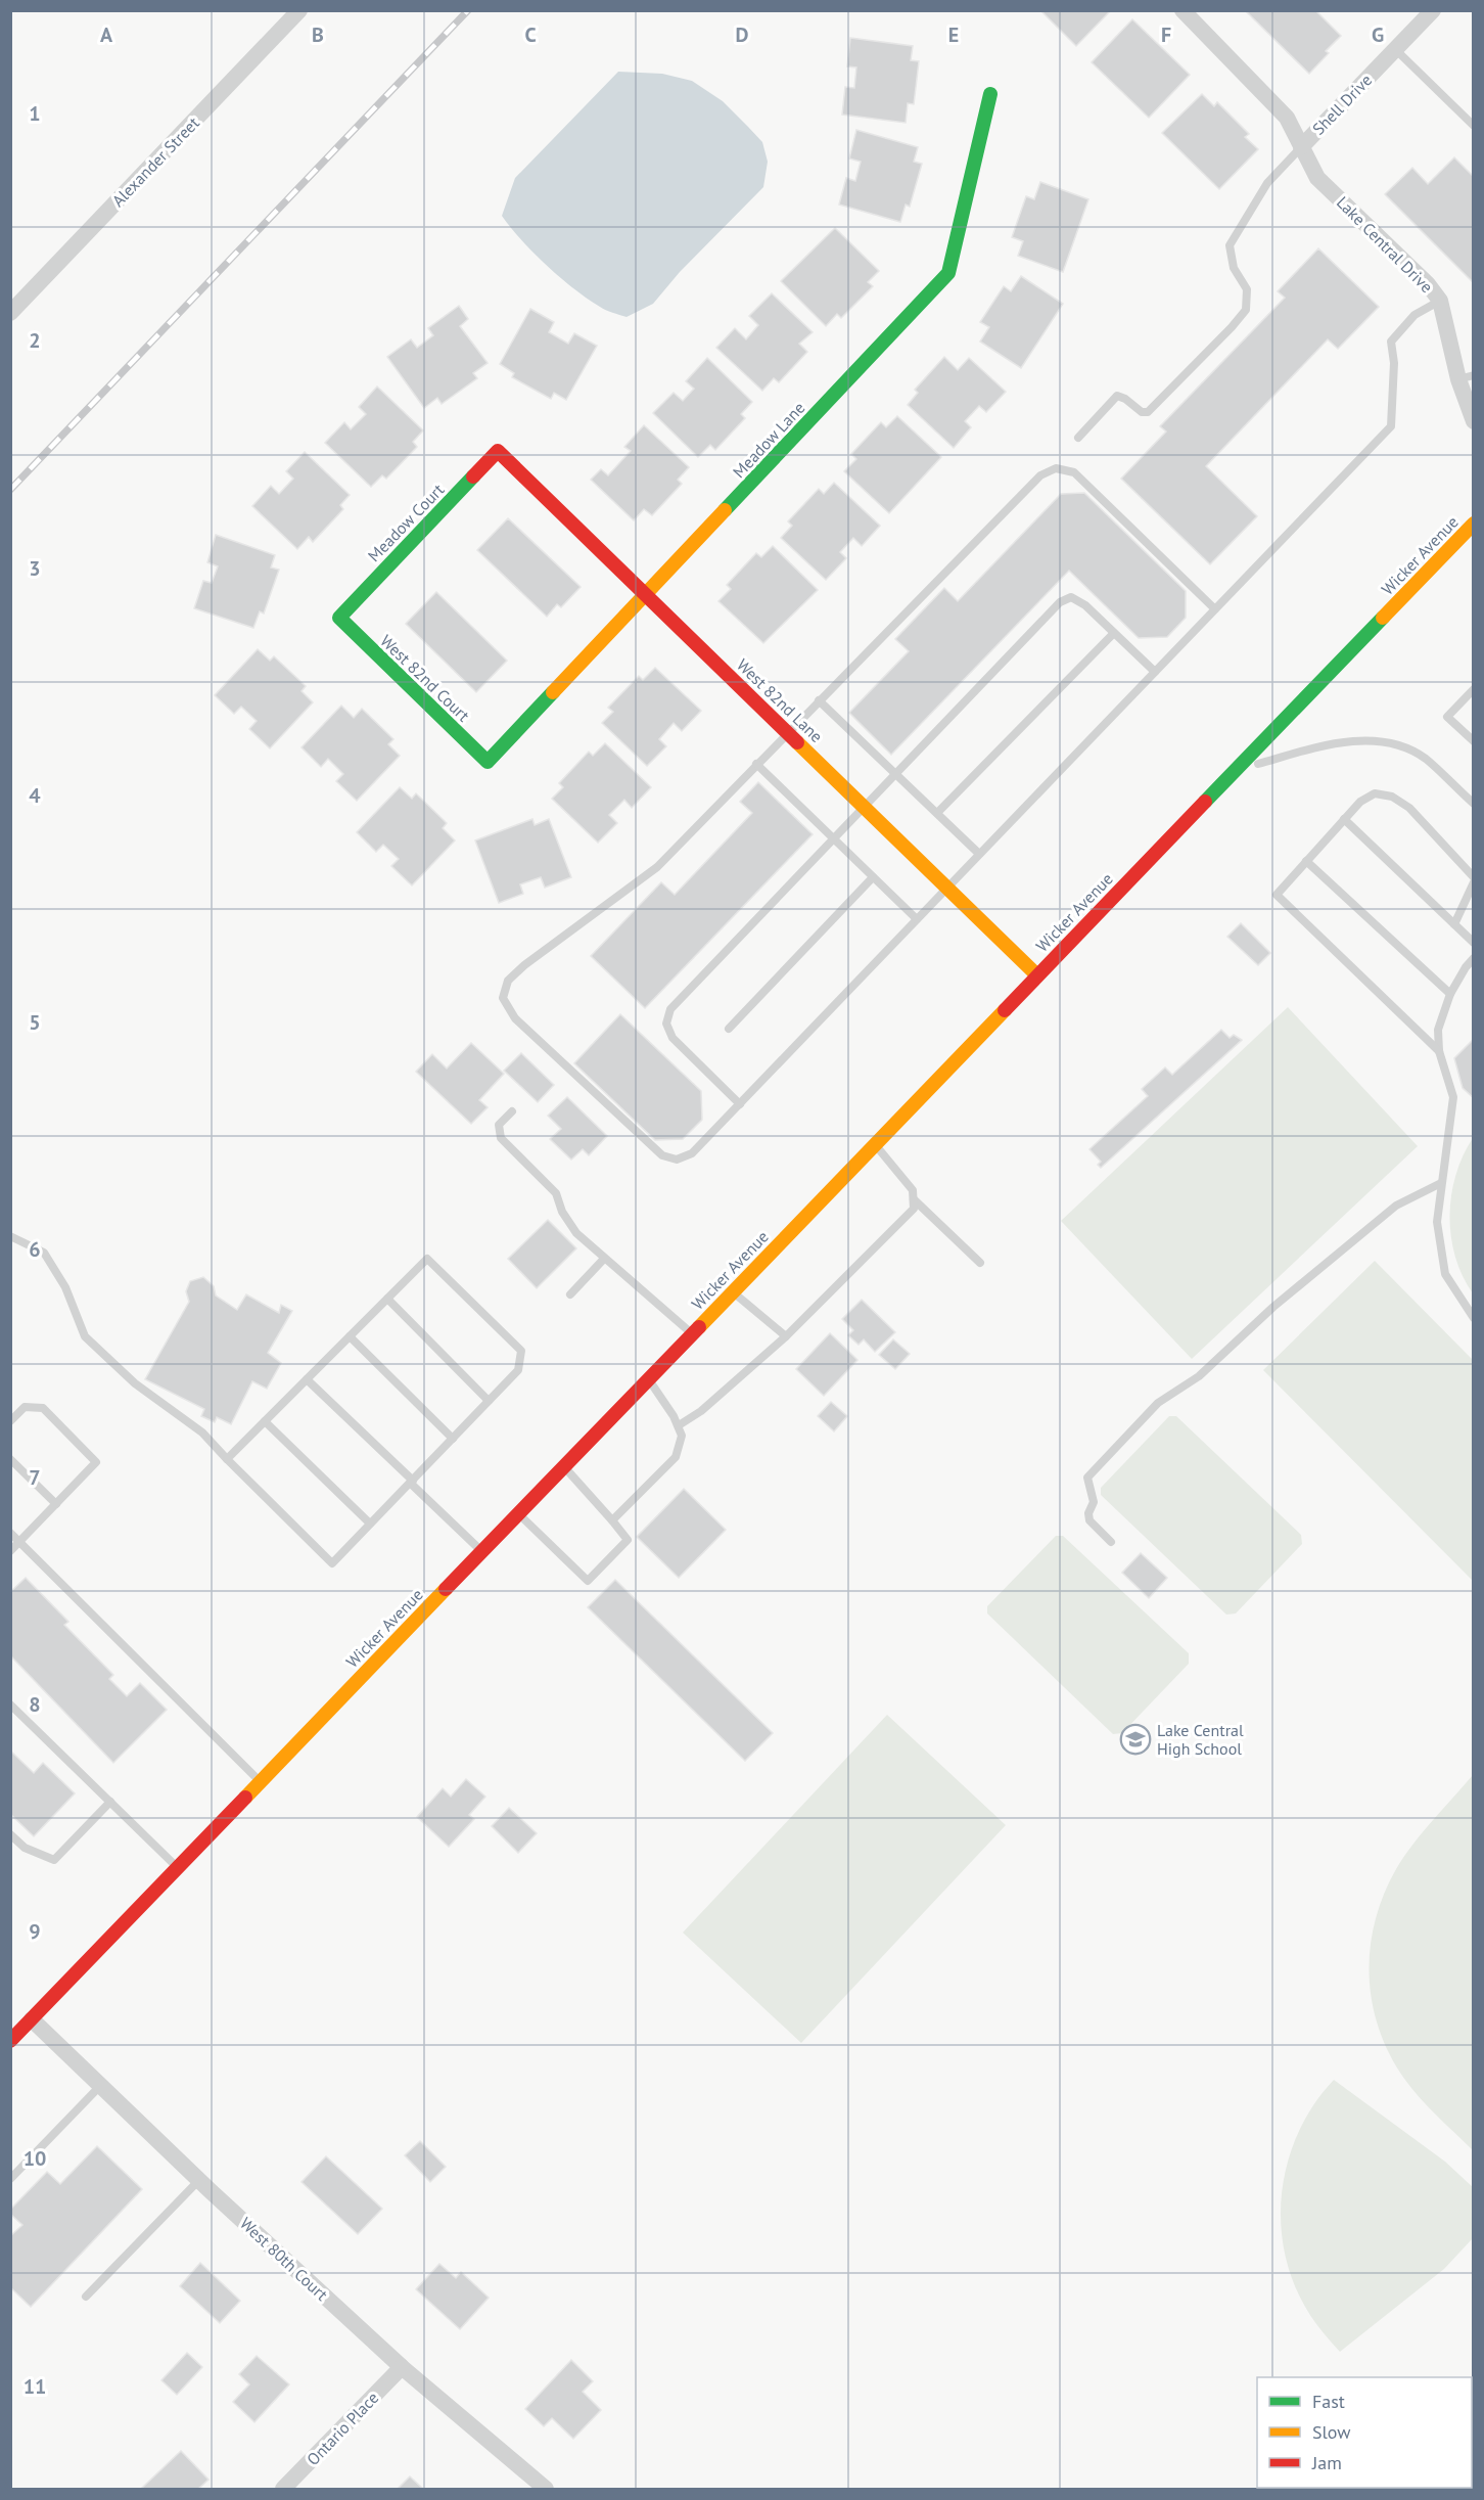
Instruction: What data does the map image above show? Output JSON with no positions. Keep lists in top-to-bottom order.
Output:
{
  "streets": {
    "main road": [
      "Meadow Lane",
      "Meadow Court",
      "Wicker Avenue",
      "West 82nd Court",
      "West 82nd Lane"
    ],
    "street": [
      "Shell Drive",
      "Alexander Street",
      "Lake Central Drive",
      "West 80th Court",
      "Ontario Place"
    ]
  },
  "crossings": [
    ["Shell Drive", "Lake Central Drive"],
    ["Meadow Lane", "West 82nd Court"],
    ["Meadow Lane", "West 82nd Lane"],
    ["Meadow Court", "West 82nd Court"],
    ["Meadow Court", "West 82nd Lane"],
    ["Wicker Avenue", "West 82nd Lane"],
    ["Wicker Avenue", "West 80th Court"],
    ["West 80th Court", "Ontario Place"]
  ],
  "places": {
    "school or university": ["Lake Central High School"]
  },
  "legend": ["Fast", "Slow", "Jam"],
  "grid": {
    "columns": [
      "A",
      "B",
      "C",
      "D",
      "E",
      "F",
      "G"
    ],
    "rows": [
      "1",
      "2",
      "3",
      "4",
      "5",
      "6",
      "7",
      "8",
      "9",
      "10",
      "11"
    ]
  }
}
